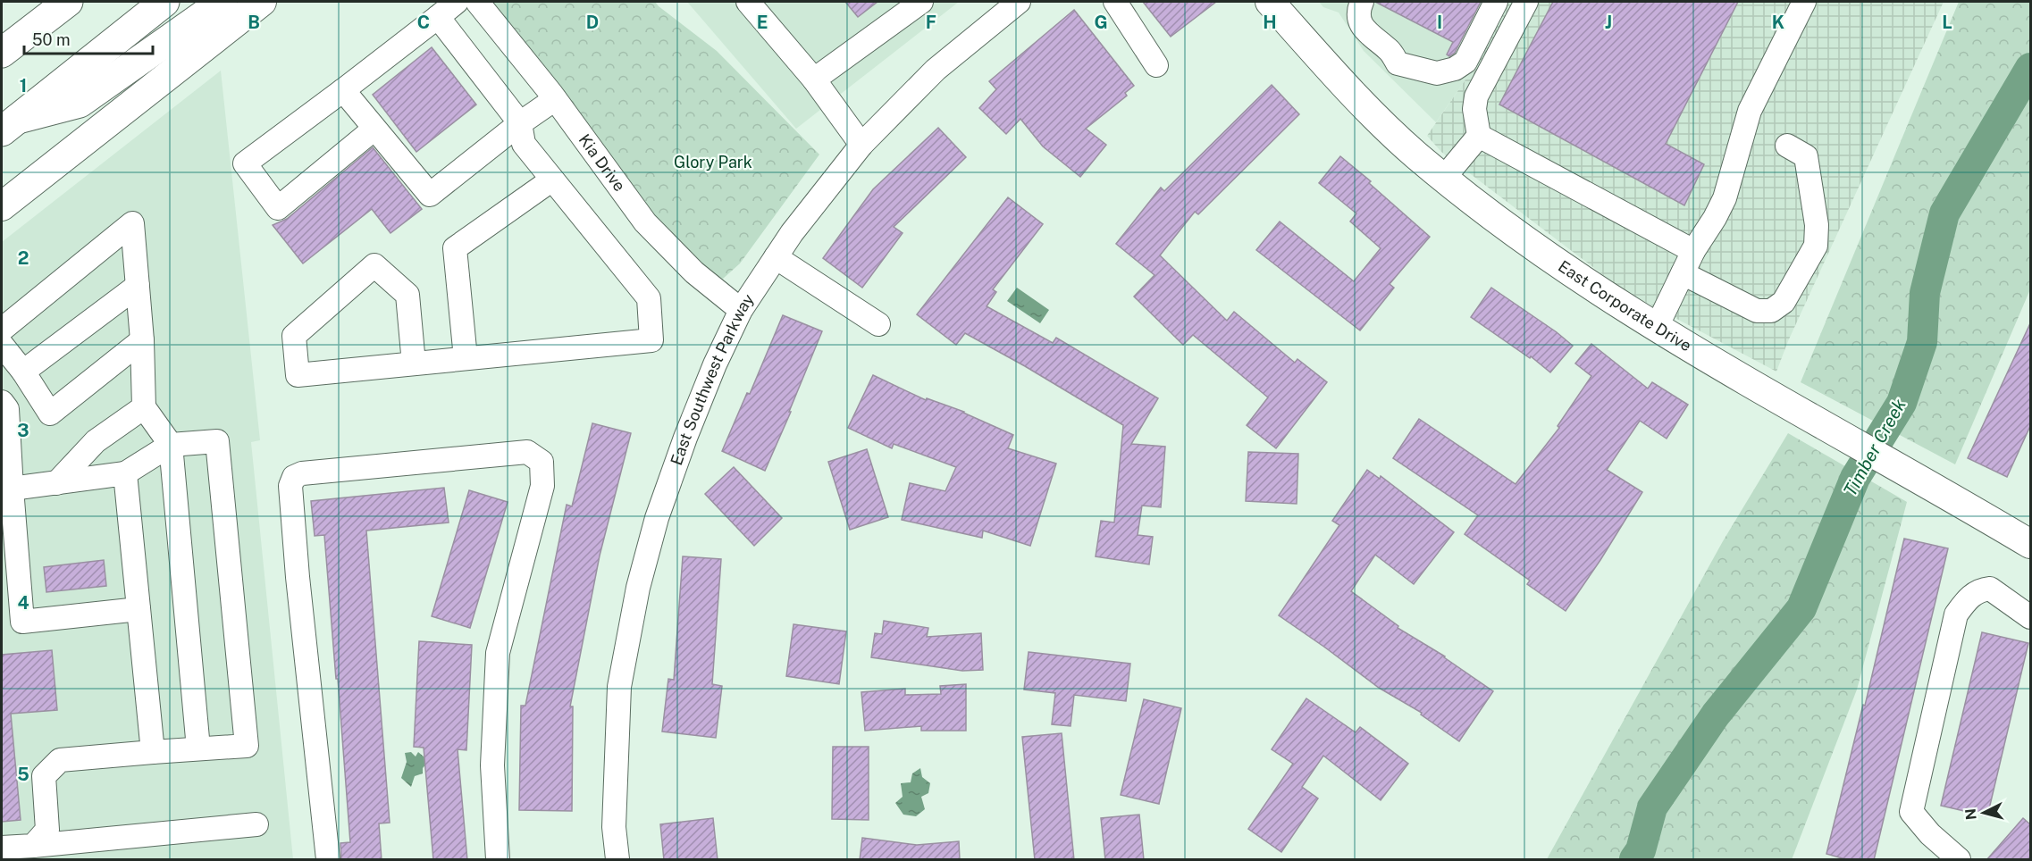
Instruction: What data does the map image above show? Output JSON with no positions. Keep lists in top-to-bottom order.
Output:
{
  "streets": {
    "main road": ["East Corporate Drive"],
    "street": ["Kia Drive", "East Southwest Parkway"]
  },
  "crossings": [
    ["Kia Drive", "East Southwest Parkway"]
  ],
  "water": ["Timber Creek"],
  "parks": ["Glory Park"],
  "scale_bar": "50 m",
  "north": "left",
  "grid": {
    "columns": [
      "B",
      "C",
      "D",
      "E",
      "F",
      "G",
      "H",
      "I",
      "J",
      "K",
      "L"
    ],
    "rows": [
      "1",
      "2",
      "3",
      "4",
      "5"
    ]
  }
}
